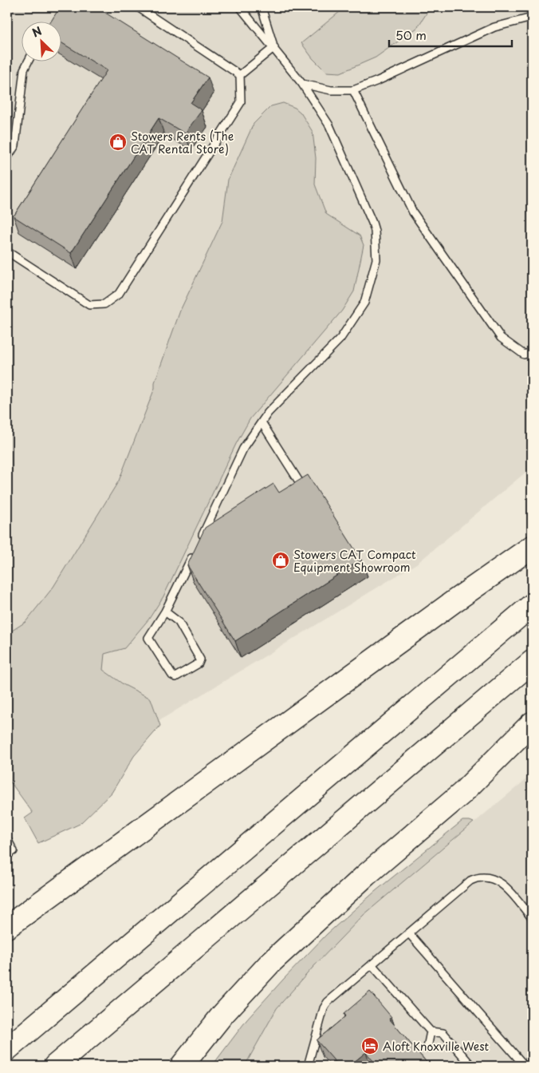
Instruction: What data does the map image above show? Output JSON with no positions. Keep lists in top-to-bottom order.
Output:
{
  "places": {
    "shop": ["Stowers Rents (The CAT Rental Store)", "Stowers CAT Compact Equipment Showroom"],
    "hotel": ["Aloft Knoxville West"]
  },
  "scale_bar": "50 m",
  "north": "top left"
}
